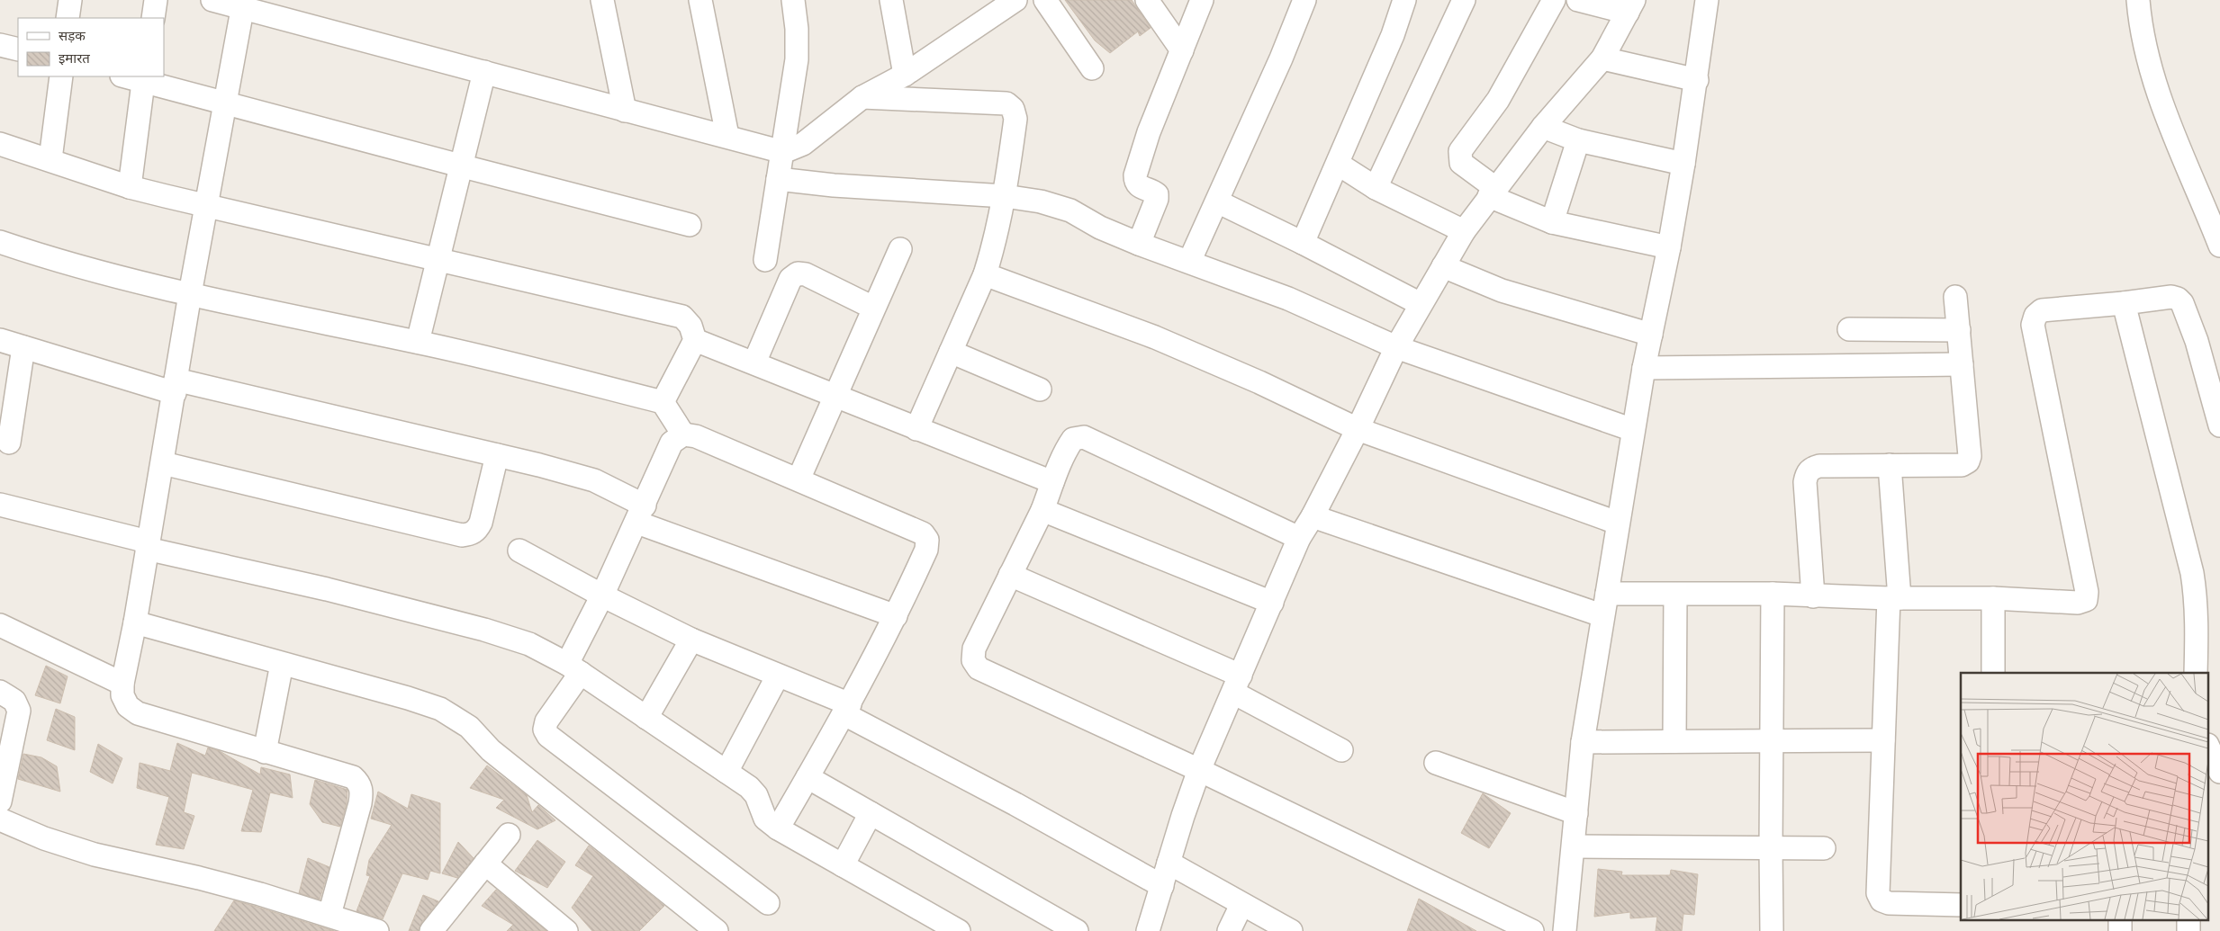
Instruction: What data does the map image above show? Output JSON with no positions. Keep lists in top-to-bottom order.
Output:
{
  "legend": ["सड़क", "इमारत"]
}
